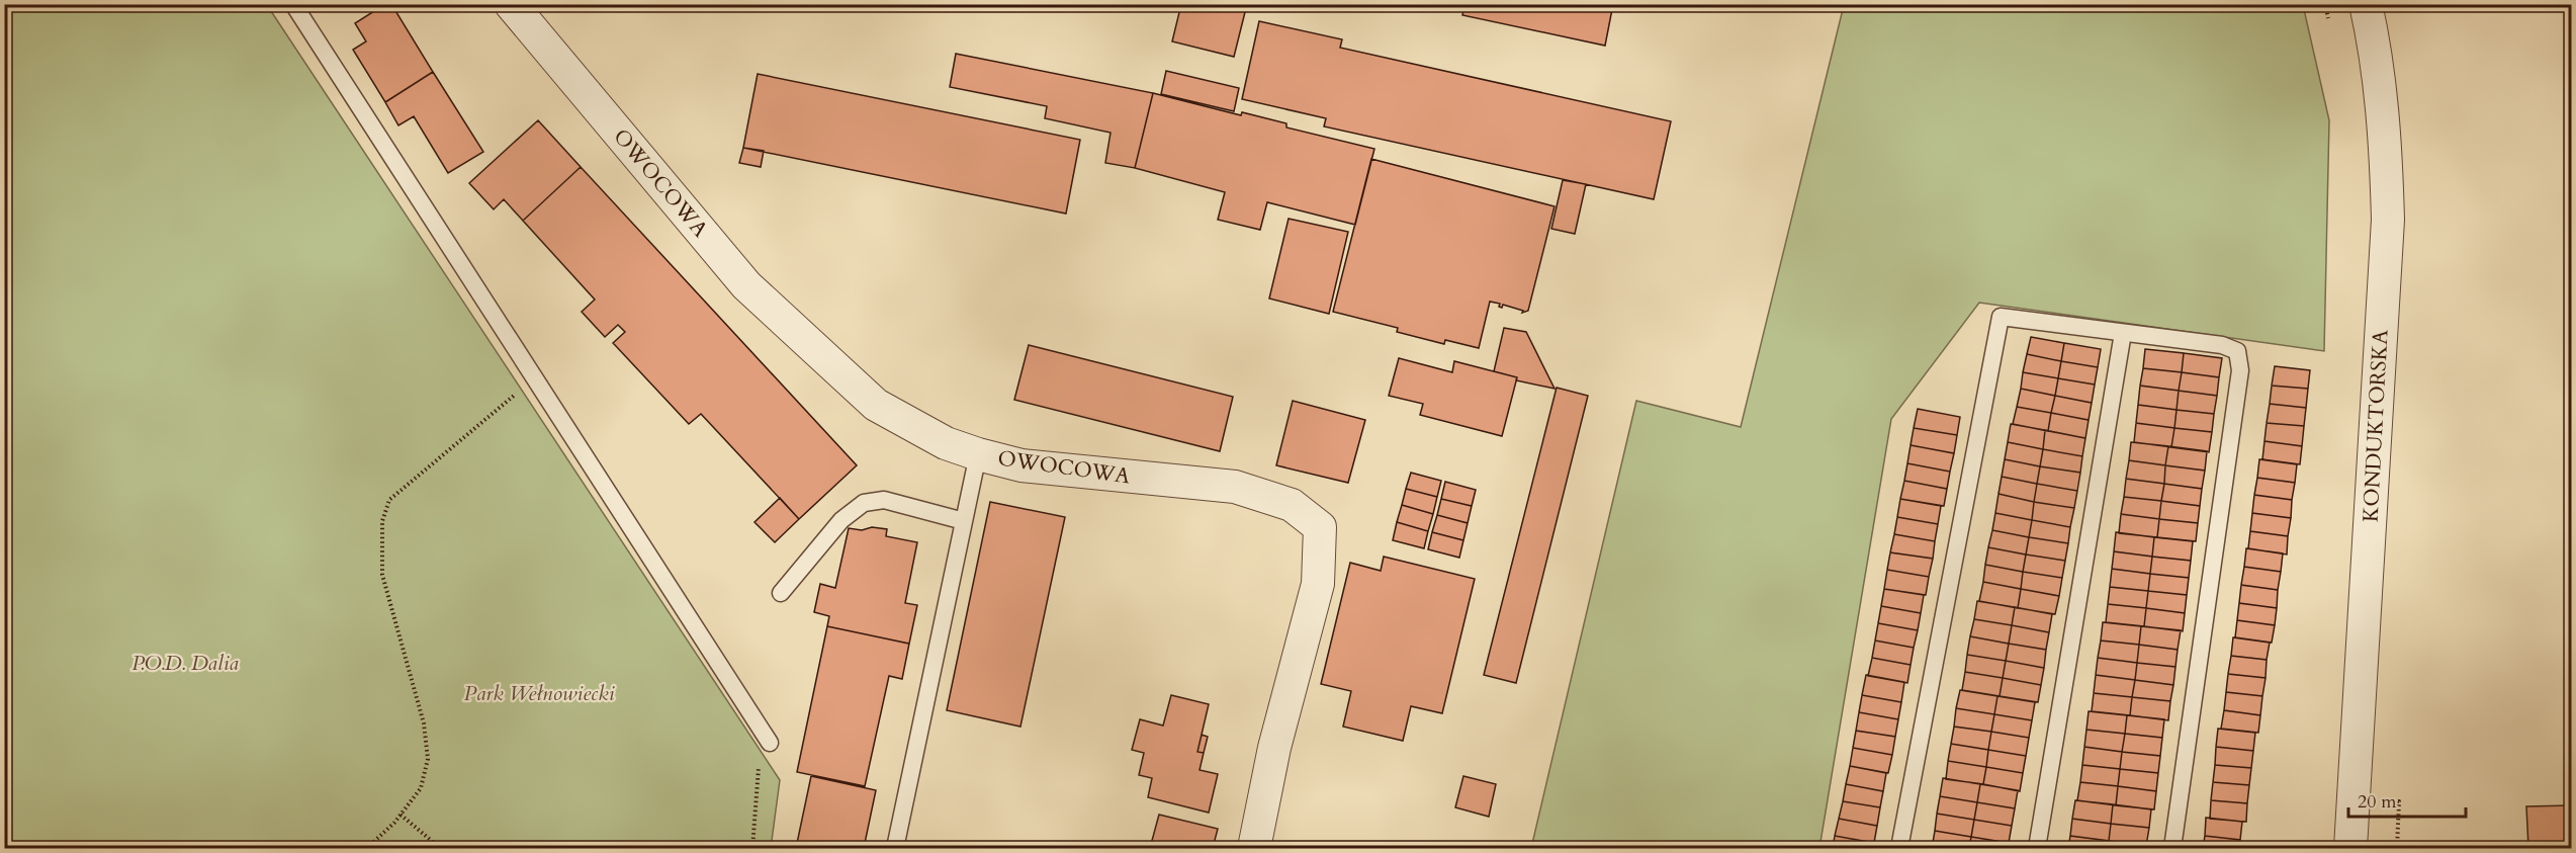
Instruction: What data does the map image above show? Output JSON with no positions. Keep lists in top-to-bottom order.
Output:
{
  "streets": {
    "street": ["OWOCOWA", "KONDUKTORSKA"]
  },
  "parks": ["P.O.D. Dalia", "Park Wełnowiecki"],
  "scale_bar": "20 m"
}
